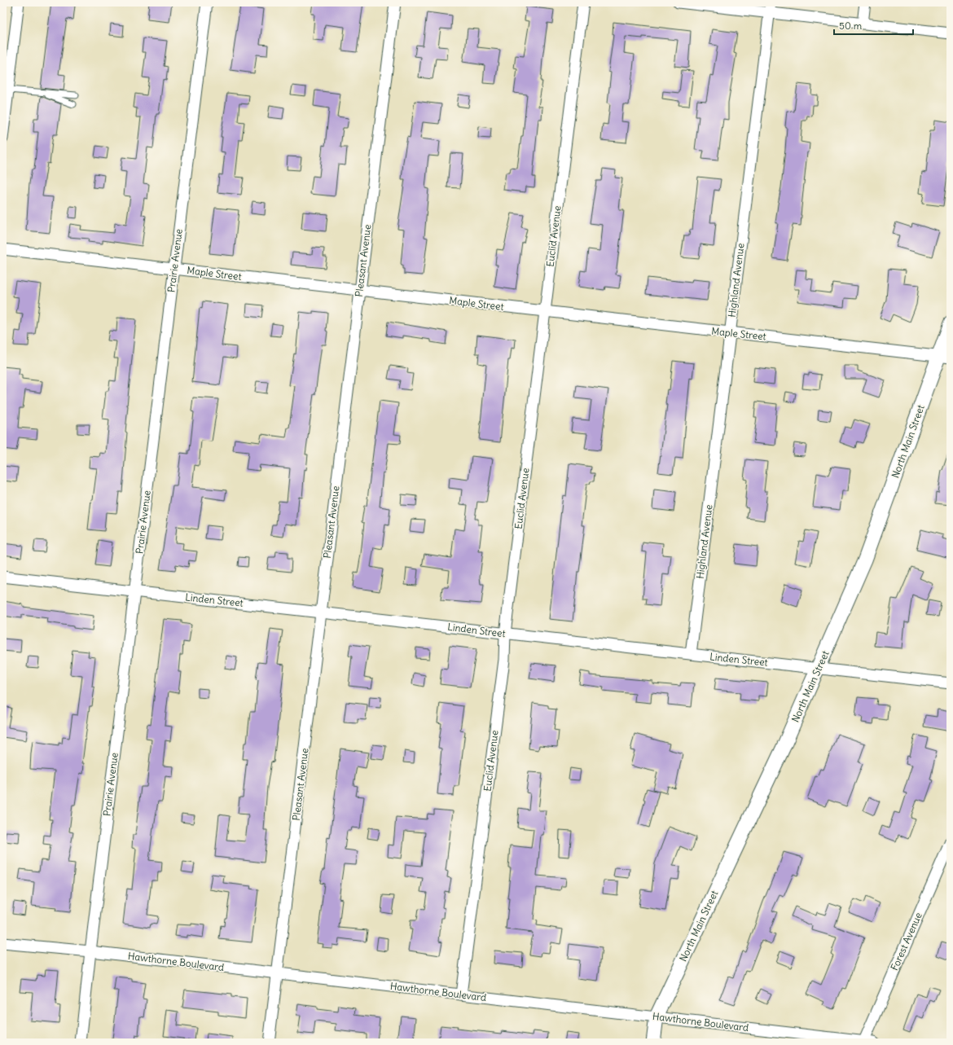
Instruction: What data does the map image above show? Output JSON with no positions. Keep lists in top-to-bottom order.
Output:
{
  "streets": {
    "street": [
      "Euclid Avenue",
      "Prairie Avenue",
      "Pleasant Avenue",
      "Maple Street",
      "Highland Avenue",
      "North Main Street",
      "Linden Street",
      "Forest Avenue",
      "Hawthorne Boulevard"
    ]
  },
  "crossings": [
    ["Euclid Avenue", "Maple Street"],
    ["Euclid Avenue", "Linden Street"],
    ["Euclid Avenue", "Hawthorne Boulevard"],
    ["Prairie Avenue", "Maple Street"],
    ["Prairie Avenue", "Linden Street"],
    ["Prairie Avenue", "Hawthorne Boulevard"],
    ["Pleasant Avenue", "Maple Street"],
    ["Pleasant Avenue", "Linden Street"],
    ["Pleasant Avenue", "Hawthorne Boulevard"],
    ["Maple Street", "Highland Avenue"],
    ["Maple Street", "North Main Street"],
    ["Highland Avenue", "Linden Street"],
    ["North Main Street", "Linden Street"],
    ["North Main Street", "Hawthorne Boulevard"],
    ["Forest Avenue", "Hawthorne Boulevard"]
  ],
  "scale_bar": "50 m"
}
